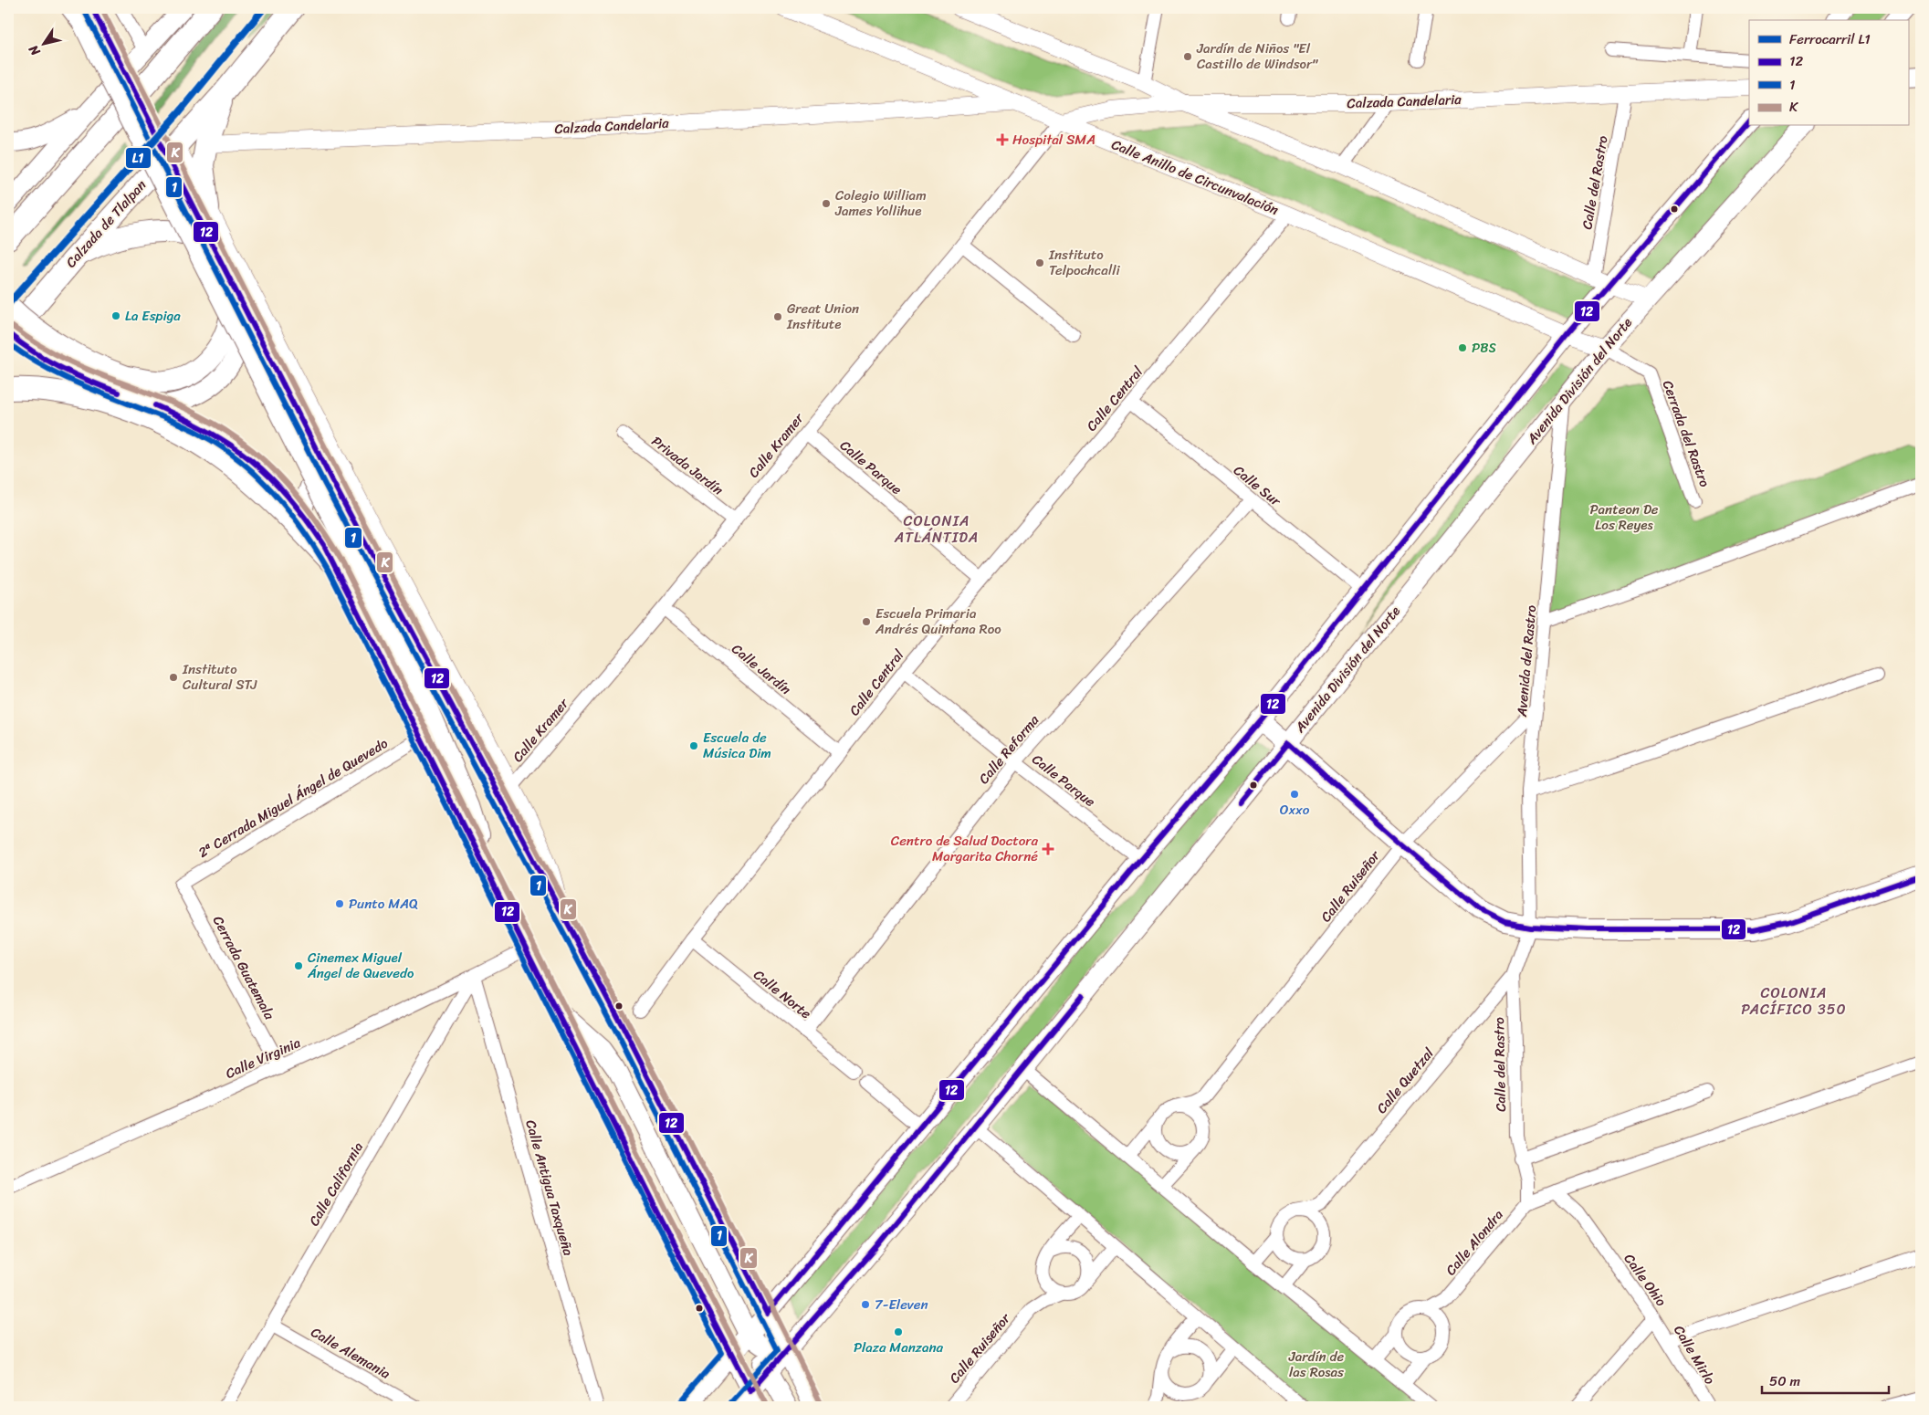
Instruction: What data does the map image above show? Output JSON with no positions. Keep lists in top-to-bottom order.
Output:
{
  "streets": {
    "highway": ["Calzada de Tlalpan"],
    "main road": ["Avenida División del Norte"],
    "street": [
      "Calzada Candelaria",
      "Calle Anillo de Circunvalación",
      "Calle del Rastro",
      "Calle Central",
      "Cerrada del Rastro",
      "Calle Kramer",
      "Privada Jardín",
      "Calle Parque",
      "Calle Sur",
      "Avenida del Rastro",
      "Calle Jardín",
      "Calle Reforma",
      "2ª Cerrada Miguel Ángel de Quevedo",
      "Calle Ruiseñor",
      "Cerrada Guatemala",
      "Calle Norte",
      "Calle Virginia",
      "Calle Quetzal",
      "Calle California",
      "Calle Antigua Taxqueña",
      "Calle Alondra",
      "Calle Ohio",
      "Calle Alemania",
      "Calle Mirlo"
    ]
  },
  "crossings": [
    ["Calzada Candelaria", "Calle Anillo de Circunvalación"],
    ["Calzada Candelaria", "Calle del Rastro"],
    ["Calzada Candelaria", "Calle Kramer"],
    ["Calle Anillo de Circunvalación", "Avenida División del Norte"],
    ["Calle Anillo de Circunvalación", "Calle Central"],
    ["Calle Anillo de Circunvalación", "Cerrada del Rastro"],
    ["Calle Anillo de Circunvalación", "Calle Kramer"],
    ["Calle del Rastro", "Avenida del Rastro"],
    ["Calle del Rastro", "Calle Quetzal"],
    ["Calle del Rastro", "Calle Alondra"],
    ["Avenida División del Norte", "Cerrada del Rastro"],
    ["Avenida División del Norte", "Avenida del Rastro"],
    ["Calle Central", "Calle Parque"],
    ["Calle Central", "Calle Sur"],
    ["Calle Central", "Calle Jardín"],
    ["Calle Central", "Calle Norte"],
    ["Calle Kramer", "Privada Jardín"],
    ["Calle Kramer", "Calle Parque"],
    ["Calle Kramer", "Calle Jardín"],
    ["Calle Parque", "Calle Reforma"],
    ["Calle Sur", "Calle Reforma"],
    ["Avenida del Rastro", "Calle Ruiseñor"],
    ["Calle Reforma", "Calle Norte"],
    ["2ª Cerrada Miguel Ángel de Quevedo", "Cerrada Guatemala"],
    ["Cerrada Guatemala", "Calle Virginia"],
    ["Calle Virginia", "Calle California"],
    ["Calle Virginia", "Calle Antigua Taxqueña"],
    ["Calle California", "Calle Antigua Taxqueña"],
    ["Calle California", "Calle Alemania"],
    ["Calle Ohio", "Calle Mirlo"]
  ],
  "districts": ["COLONIA ATLÁNTIDA", "COLONIA PACÍFICO 350"],
  "parks": ["Panteon De Los Reyes", "Jardín de las Rosas"],
  "places": {
    "other": [
      "Jardín de Niños \"El Castillo de Windsor\"",
      "Colegio William James Yollihue",
      "Instituto Telpochcalli",
      "La Espiga",
      "Great Union Institute",
      "PBS",
      "Escuela Primaria Andrés Quintana Roo",
      "Instituto Cultural STJ",
      "Escuela de Música Dim",
      "Oxxo",
      "Punto MAQ",
      "Cinemex Miguel Ángel de Quevedo",
      "7-Eleven",
      "Plaza Manzana"
    ],
    "health": ["Hospital SMA", "Centro de Salud Doctora Margarita Chorné"]
  },
  "lines": [
    "rail line L1",
    "transit line 12",
    "transit line K",
    "transit line 1"
  ],
  "legend": [
    "Ferrocarril L1",
    "12",
    "1",
    "K"
  ],
  "scale_bar": "50 m",
  "north": "bottom left"
}
